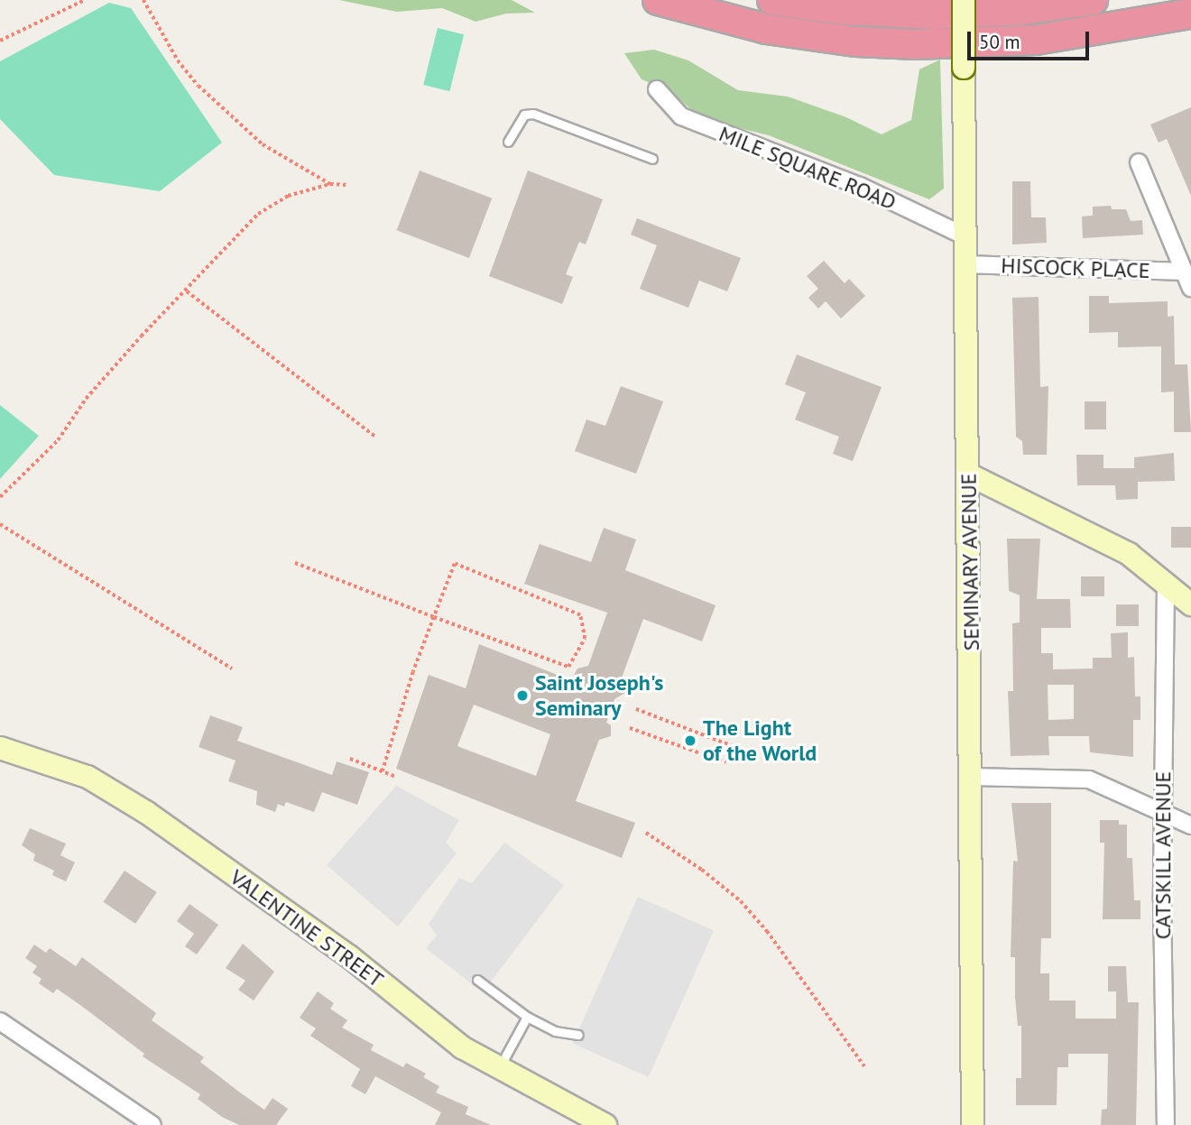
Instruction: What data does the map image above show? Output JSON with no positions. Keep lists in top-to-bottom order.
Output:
{
  "streets": {
    "street": [
      "MILE SQUARE ROAD",
      "HISCOCK PLACE",
      "SEMINARY AVENUE",
      "CATSKILL AVENUE",
      "VALENTINE STREET"
    ]
  },
  "crossings": [
    ["MILE SQUARE ROAD", "SEMINARY AVENUE"],
    ["HISCOCK PLACE", "SEMINARY AVENUE"]
  ],
  "places": ["Saint Joseph's Seminary", "The Light of the World"],
  "scale_bar": "50 m"
}
